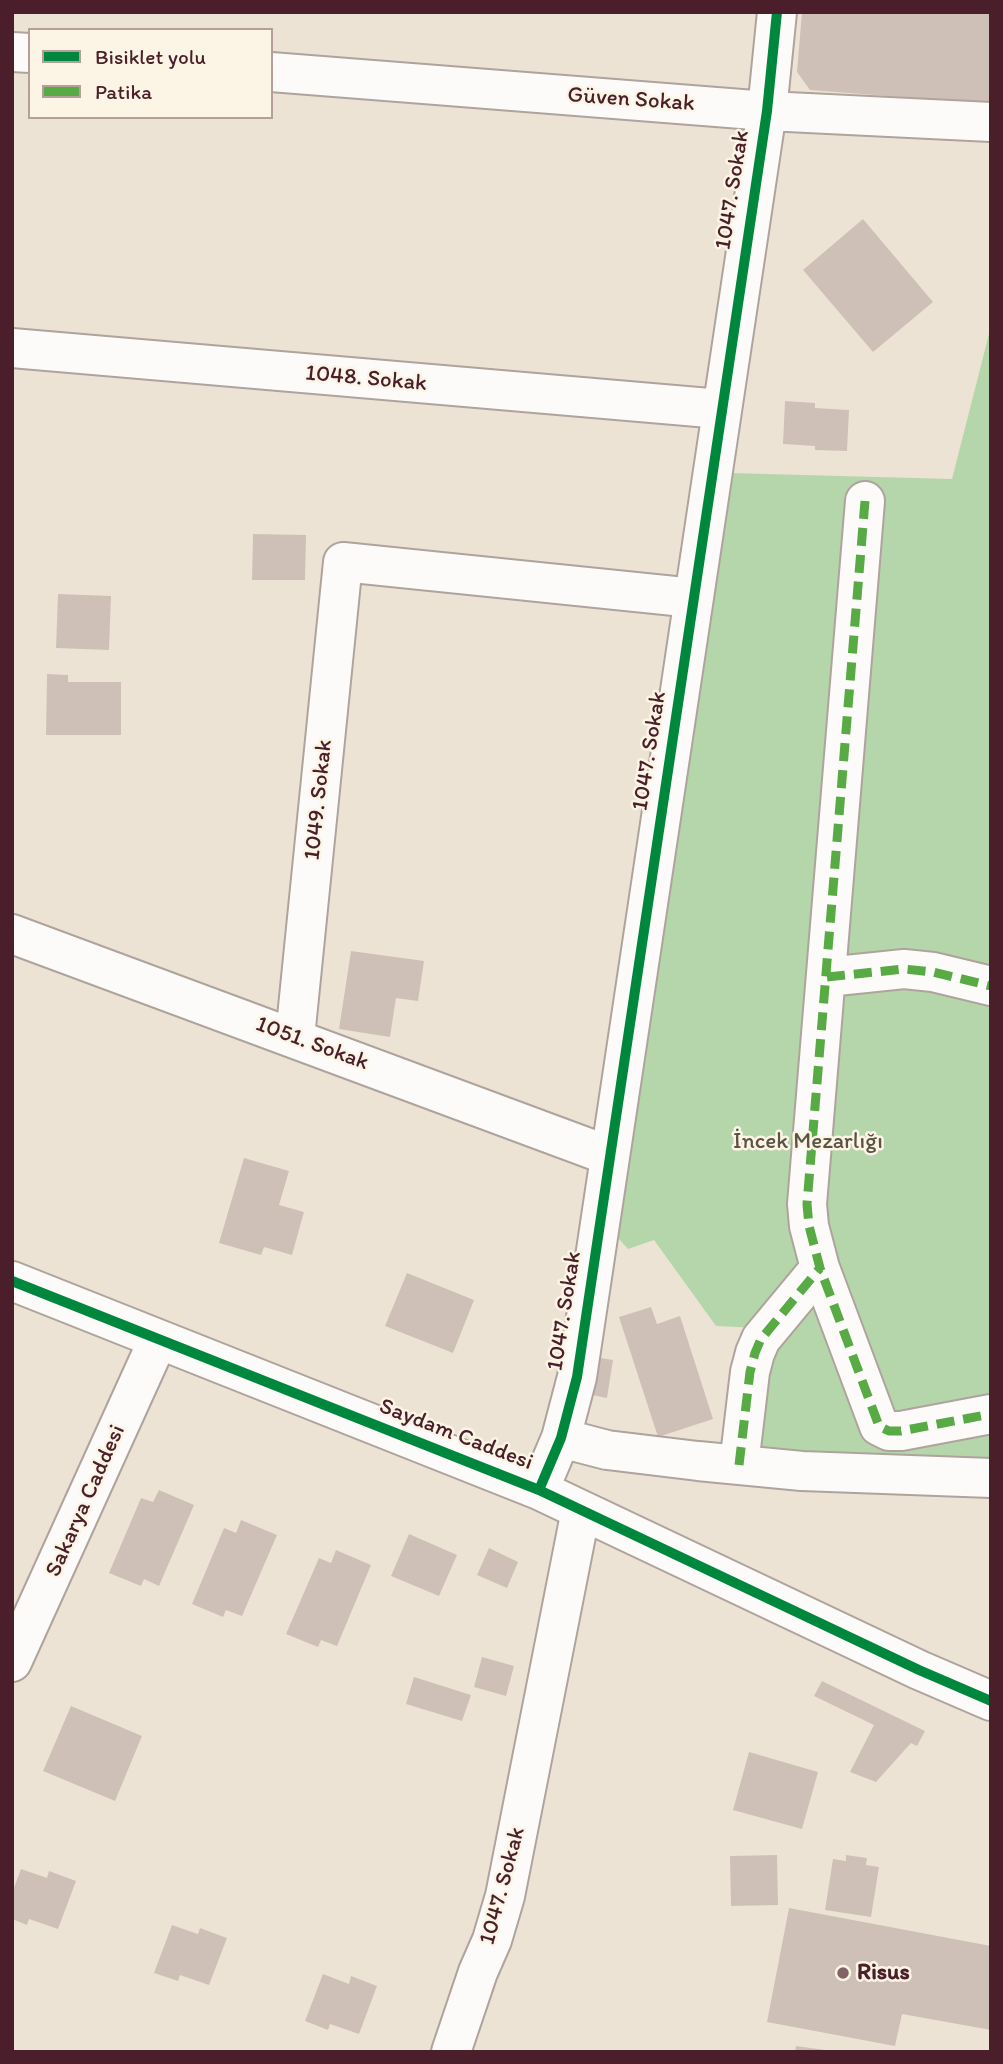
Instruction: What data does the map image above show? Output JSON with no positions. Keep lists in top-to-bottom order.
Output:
{
  "streets": {
    "street": [
      "Güven Sokak",
      "1047. Sokak",
      "1048. Sokak",
      "1049. Sokak",
      "1051. Sokak",
      "Saydam Caddesi",
      "Sakarya Caddesi"
    ]
  },
  "crossings": [
    ["Güven Sokak", "1047. Sokak"],
    ["1047. Sokak", "1048. Sokak"],
    ["1047. Sokak", "1049. Sokak"],
    ["1047. Sokak", "1051. Sokak"],
    ["1047. Sokak", "Saydam Caddesi"],
    ["1049. Sokak", "1051. Sokak"],
    ["Saydam Caddesi", "Sakarya Caddesi"]
  ],
  "parks": ["İncek Mezarlığı"],
  "places": ["Risus"],
  "legend": ["Bisiklet yolu", "Patika"]
}
